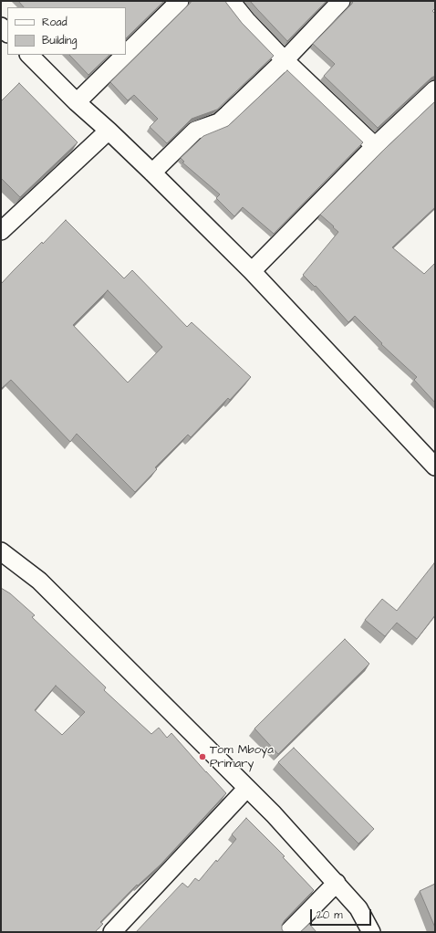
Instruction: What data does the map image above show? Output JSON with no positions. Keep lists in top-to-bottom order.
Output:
{
  "places": ["Tom Mboya Primary"],
  "legend": ["Road", "Building"],
  "scale_bar": "20 m"
}
